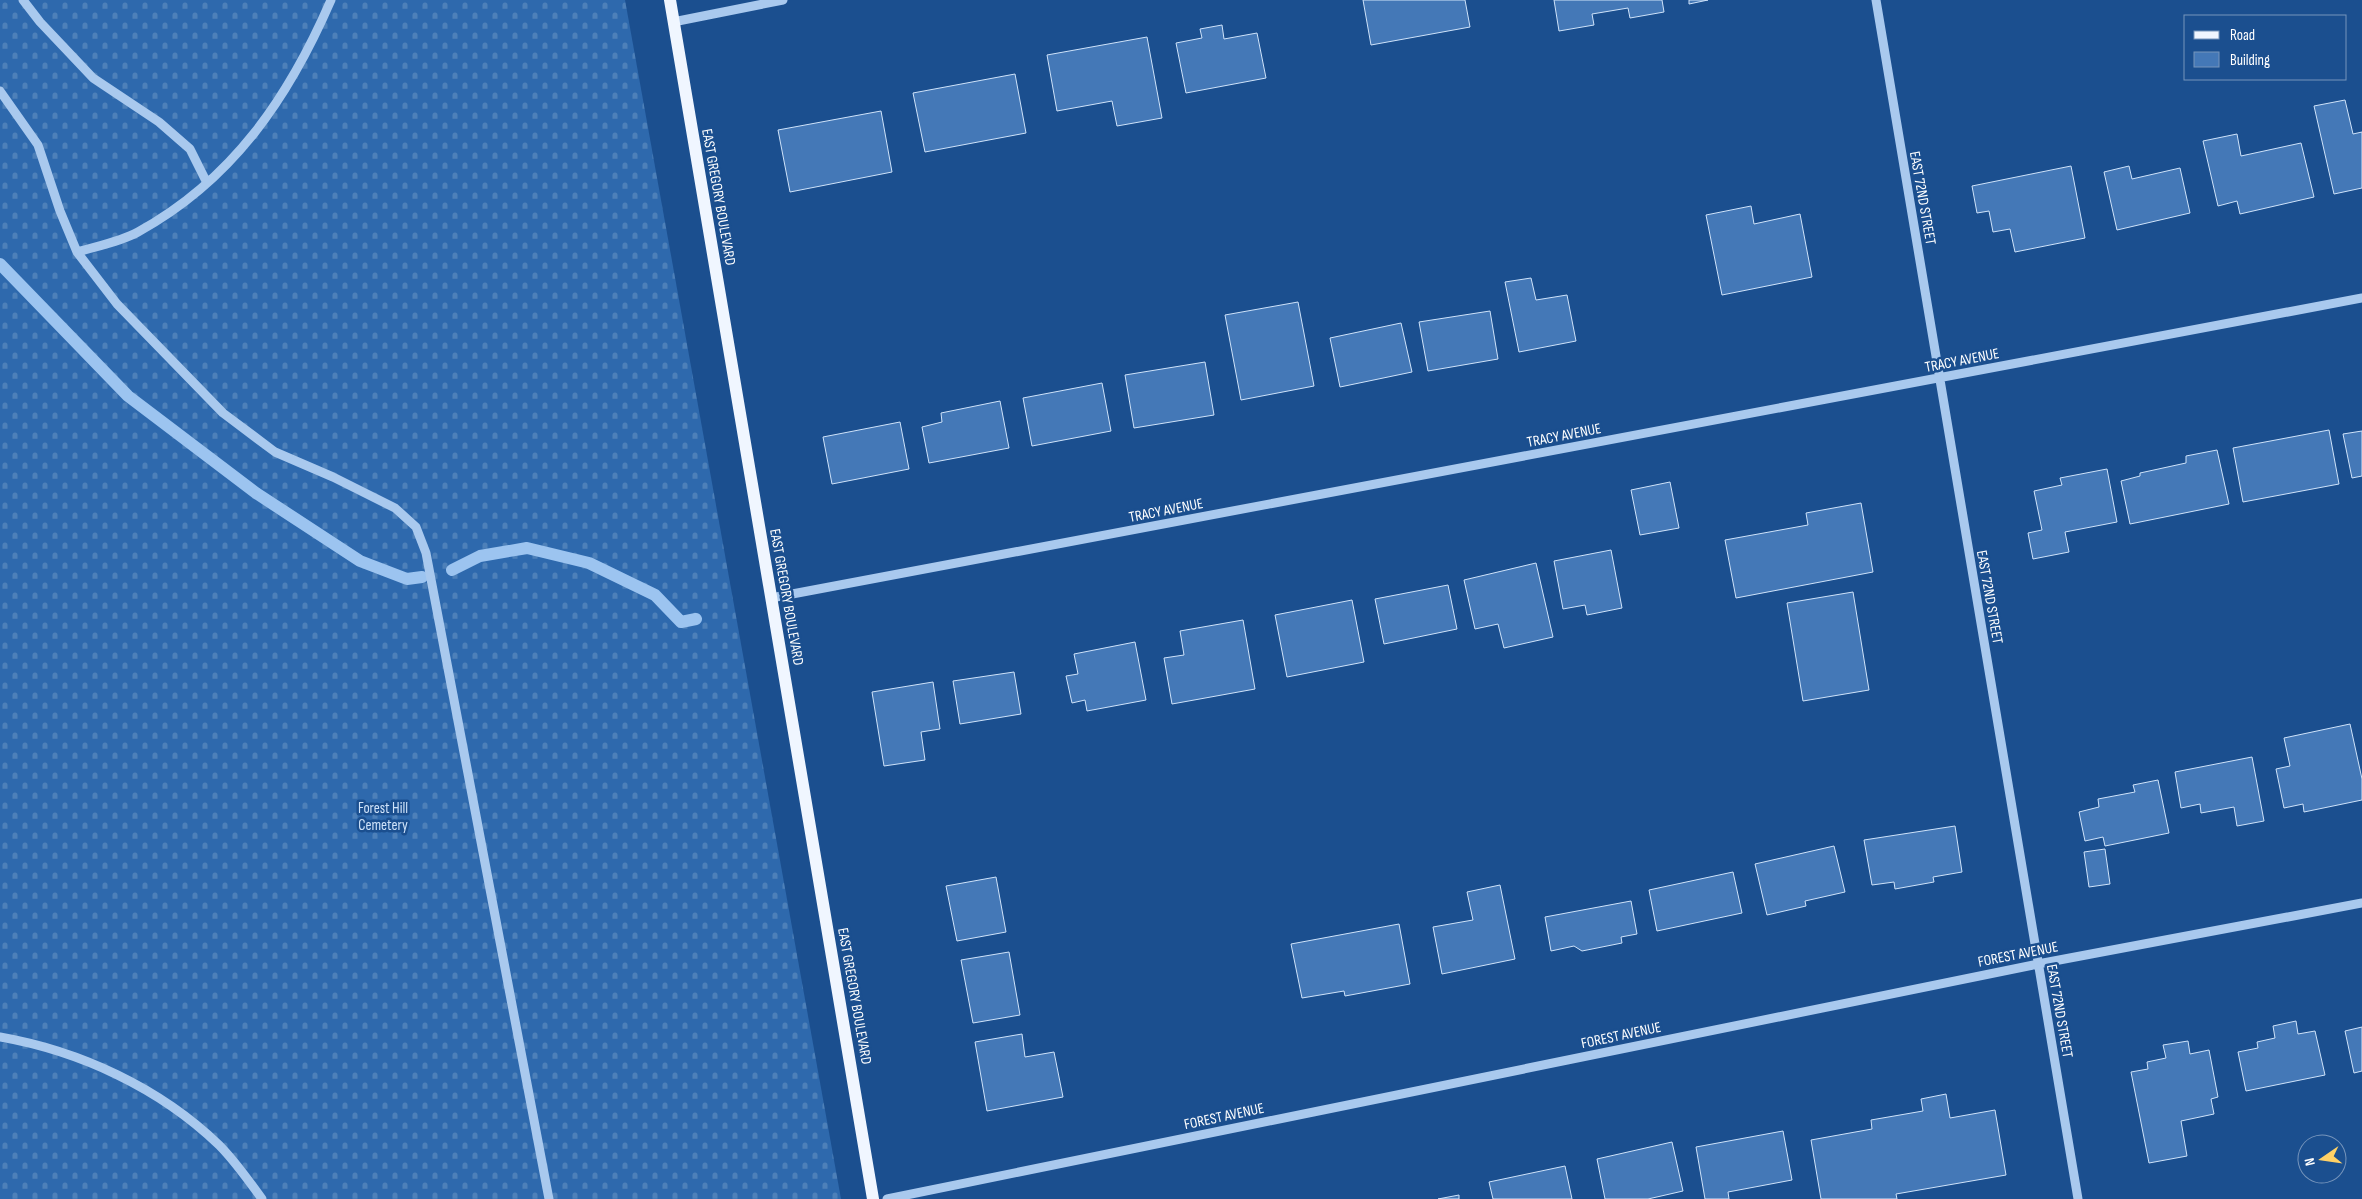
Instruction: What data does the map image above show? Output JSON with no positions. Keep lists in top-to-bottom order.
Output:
{
  "streets": {
    "main road": ["EAST GREGORY BOULEVARD"],
    "street": ["EAST 72ND STREET", "TRACY AVENUE", "FOREST AVENUE"]
  },
  "crossings": [
    ["EAST GREGORY BOULEVARD", "TRACY AVENUE"],
    ["EAST 72ND STREET", "TRACY AVENUE"],
    ["EAST 72ND STREET", "FOREST AVENUE"]
  ],
  "parks": ["Forest Hill Cemetery"],
  "legend": ["Road", "Building"],
  "north": "left"
}
